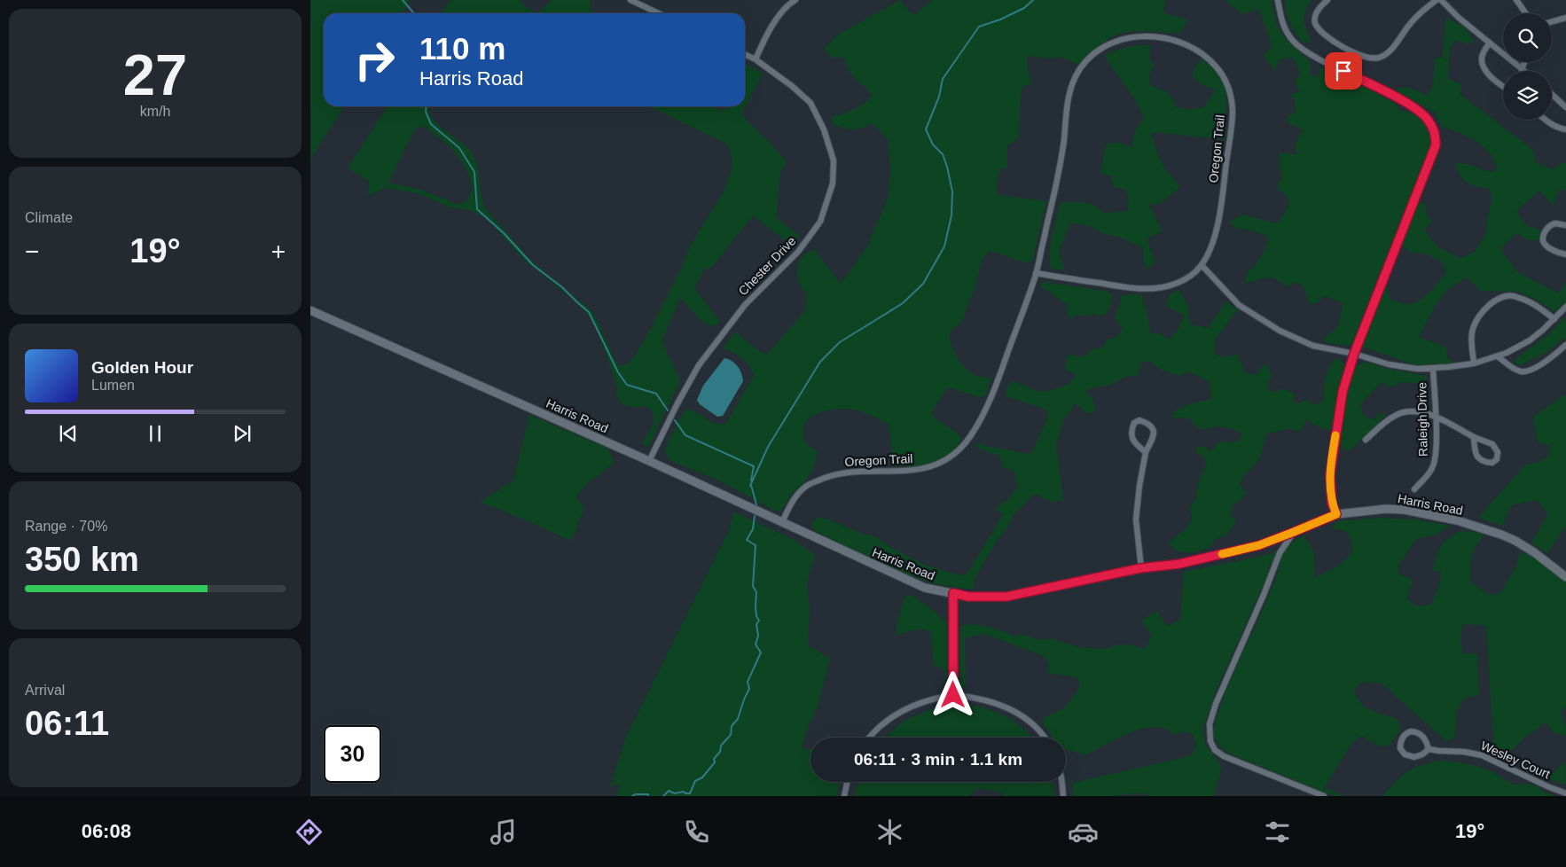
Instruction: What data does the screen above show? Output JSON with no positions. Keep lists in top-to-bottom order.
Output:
{
  "streets": {
    "street": [
      "Oregon Trail",
      "Chester Drive",
      "Harris Road",
      "Raleigh Drive",
      "Wesley Court"
    ]
  },
  "crossings": [
    ["Oregon Trail", "Harris Road"],
    ["Chester Drive", "Harris Road"]
  ],
  "page": {
    "tile": [
      ["27", "km/h"],
      "Climate",
      ["Range · 70%", "350 km"],
      ["Arrival", "06:11"]
    ],
    "turn": ["110 m", "Harris Road"],
    "heat": ["−", "19°", "+"],
    "song": ["Golden Hour", "Lumen"],
    "limit": "30",
    "trip": "06:11 · 3 min · 1.1 km",
    "tabs": ["06:08", "19°"]
  }
}
